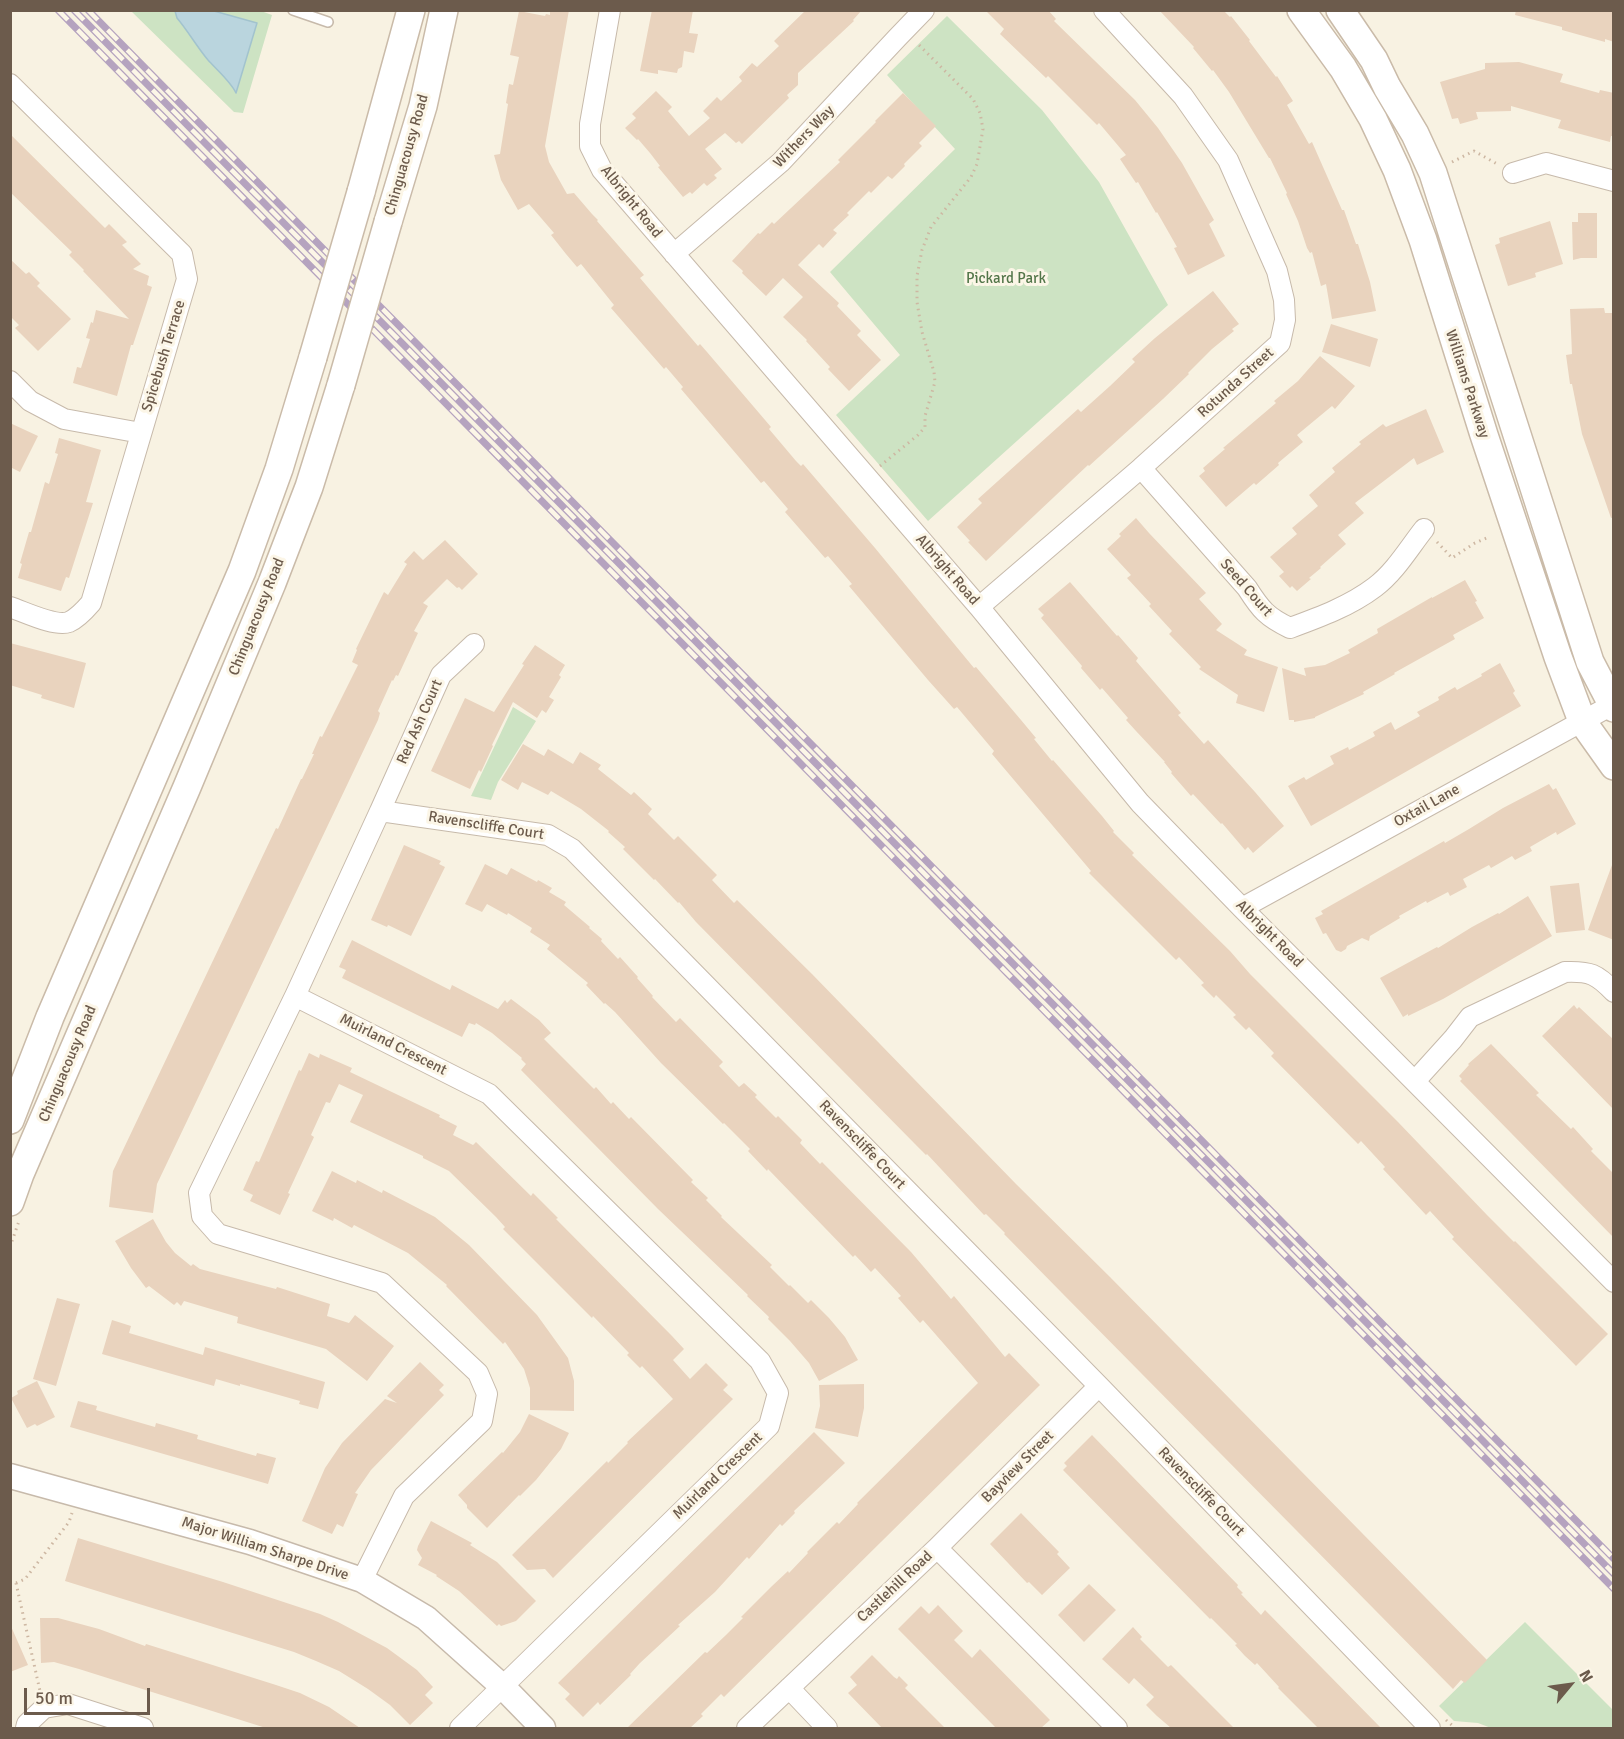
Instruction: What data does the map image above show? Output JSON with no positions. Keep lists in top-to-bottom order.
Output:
{
  "streets": {
    "main road": ["Chinguacousy Road", "Williams Parkway"],
    "street": [
      "Withers Way",
      "Albright Road",
      "Spicebush Terrace",
      "Rotunda Street",
      "Seed Court",
      "Red Ash Court",
      "Oxtail Lane",
      "Ravenscliffe Court",
      "Muirland Crescent",
      "Bayview Street",
      "Major William Sharpe Drive",
      "Castlehill Road"
    ]
  },
  "crossings": [
    ["Withers Way", "Albright Road"],
    ["Albright Road", "Rotunda Street"],
    ["Albright Road", "Oxtail Lane"],
    ["Rotunda Street", "Seed Court"],
    ["Williams Parkway", "Oxtail Lane"],
    ["Red Ash Court", "Ravenscliffe Court"],
    ["Ravenscliffe Court", "Bayview Street"],
    ["Muirland Crescent", "Major William Sharpe Drive"],
    ["Bayview Street", "Castlehill Road"]
  ],
  "parks": ["Pickard Park"],
  "scale_bar": "50 m",
  "north": "top right"
}
